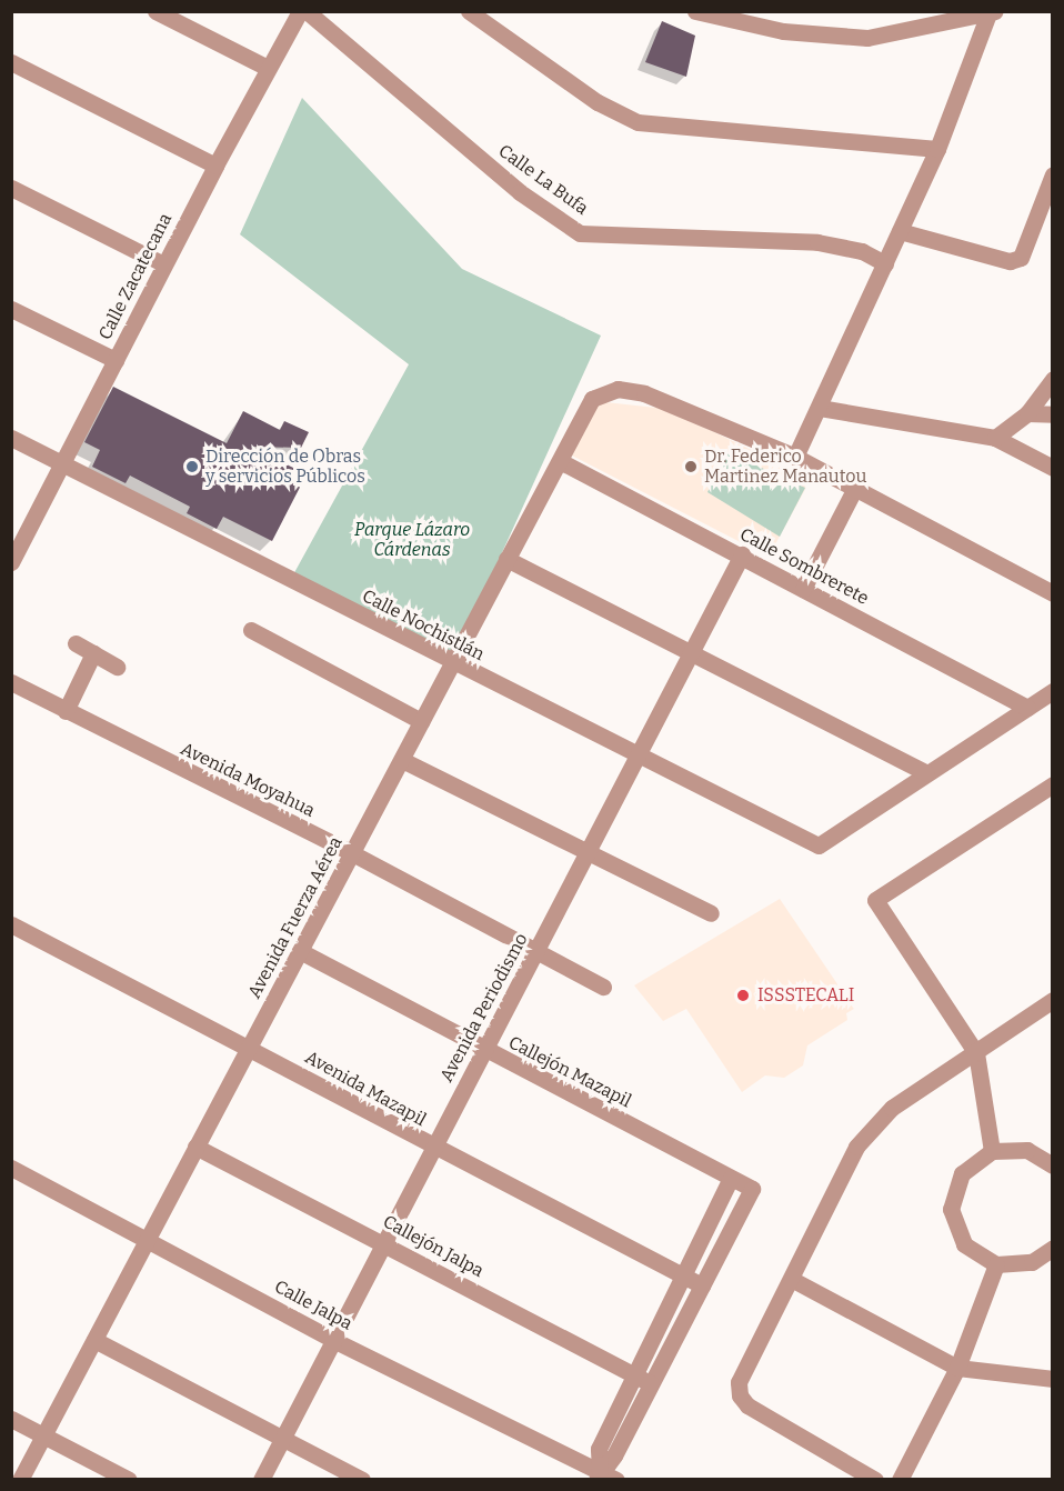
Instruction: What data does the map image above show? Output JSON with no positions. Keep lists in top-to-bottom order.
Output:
{
  "streets": {
    "street": [
      "Calle La Bufa",
      "Calle Zacatecana",
      "Calle Sombrerete",
      "Calle Nochistlán",
      "Avenida Moyahua",
      "Avenida Fuerza Aérea",
      "Avenida Periodismo",
      "Callejón Mazapil",
      "Avenida Mazapil",
      "Callejón Jalpa",
      "Calle Jalpa"
    ]
  },
  "crossings": [
    ["Calle Zacatecana", "Calle Nochistlán"],
    ["Calle Sombrerete", "Avenida Fuerza Aérea"],
    ["Calle Sombrerete", "Avenida Periodismo"],
    ["Calle Nochistlán", "Avenida Fuerza Aérea"],
    ["Calle Nochistlán", "Avenida Periodismo"],
    ["Avenida Moyahua", "Avenida Fuerza Aérea"],
    ["Avenida Moyahua", "Avenida Periodismo"],
    ["Avenida Fuerza Aérea", "Callejón Mazapil"],
    ["Avenida Fuerza Aérea", "Avenida Mazapil"],
    ["Avenida Fuerza Aérea", "Callejón Jalpa"],
    ["Avenida Fuerza Aérea", "Calle Jalpa"],
    ["Avenida Periodismo", "Callejón Mazapil"],
    ["Avenida Periodismo", "Avenida Mazapil"],
    ["Avenida Periodismo", "Callejón Jalpa"],
    ["Avenida Periodismo", "Calle Jalpa"],
    ["Callejón Mazapil", "Avenida Mazapil"]
  ],
  "parks": ["Parque Lázaro Cárdenas"],
  "places": ["Dirección de Obras y servicios Públicos", "Dr. Federico Martinez Manautou", "ISSSTECALI"]
}
